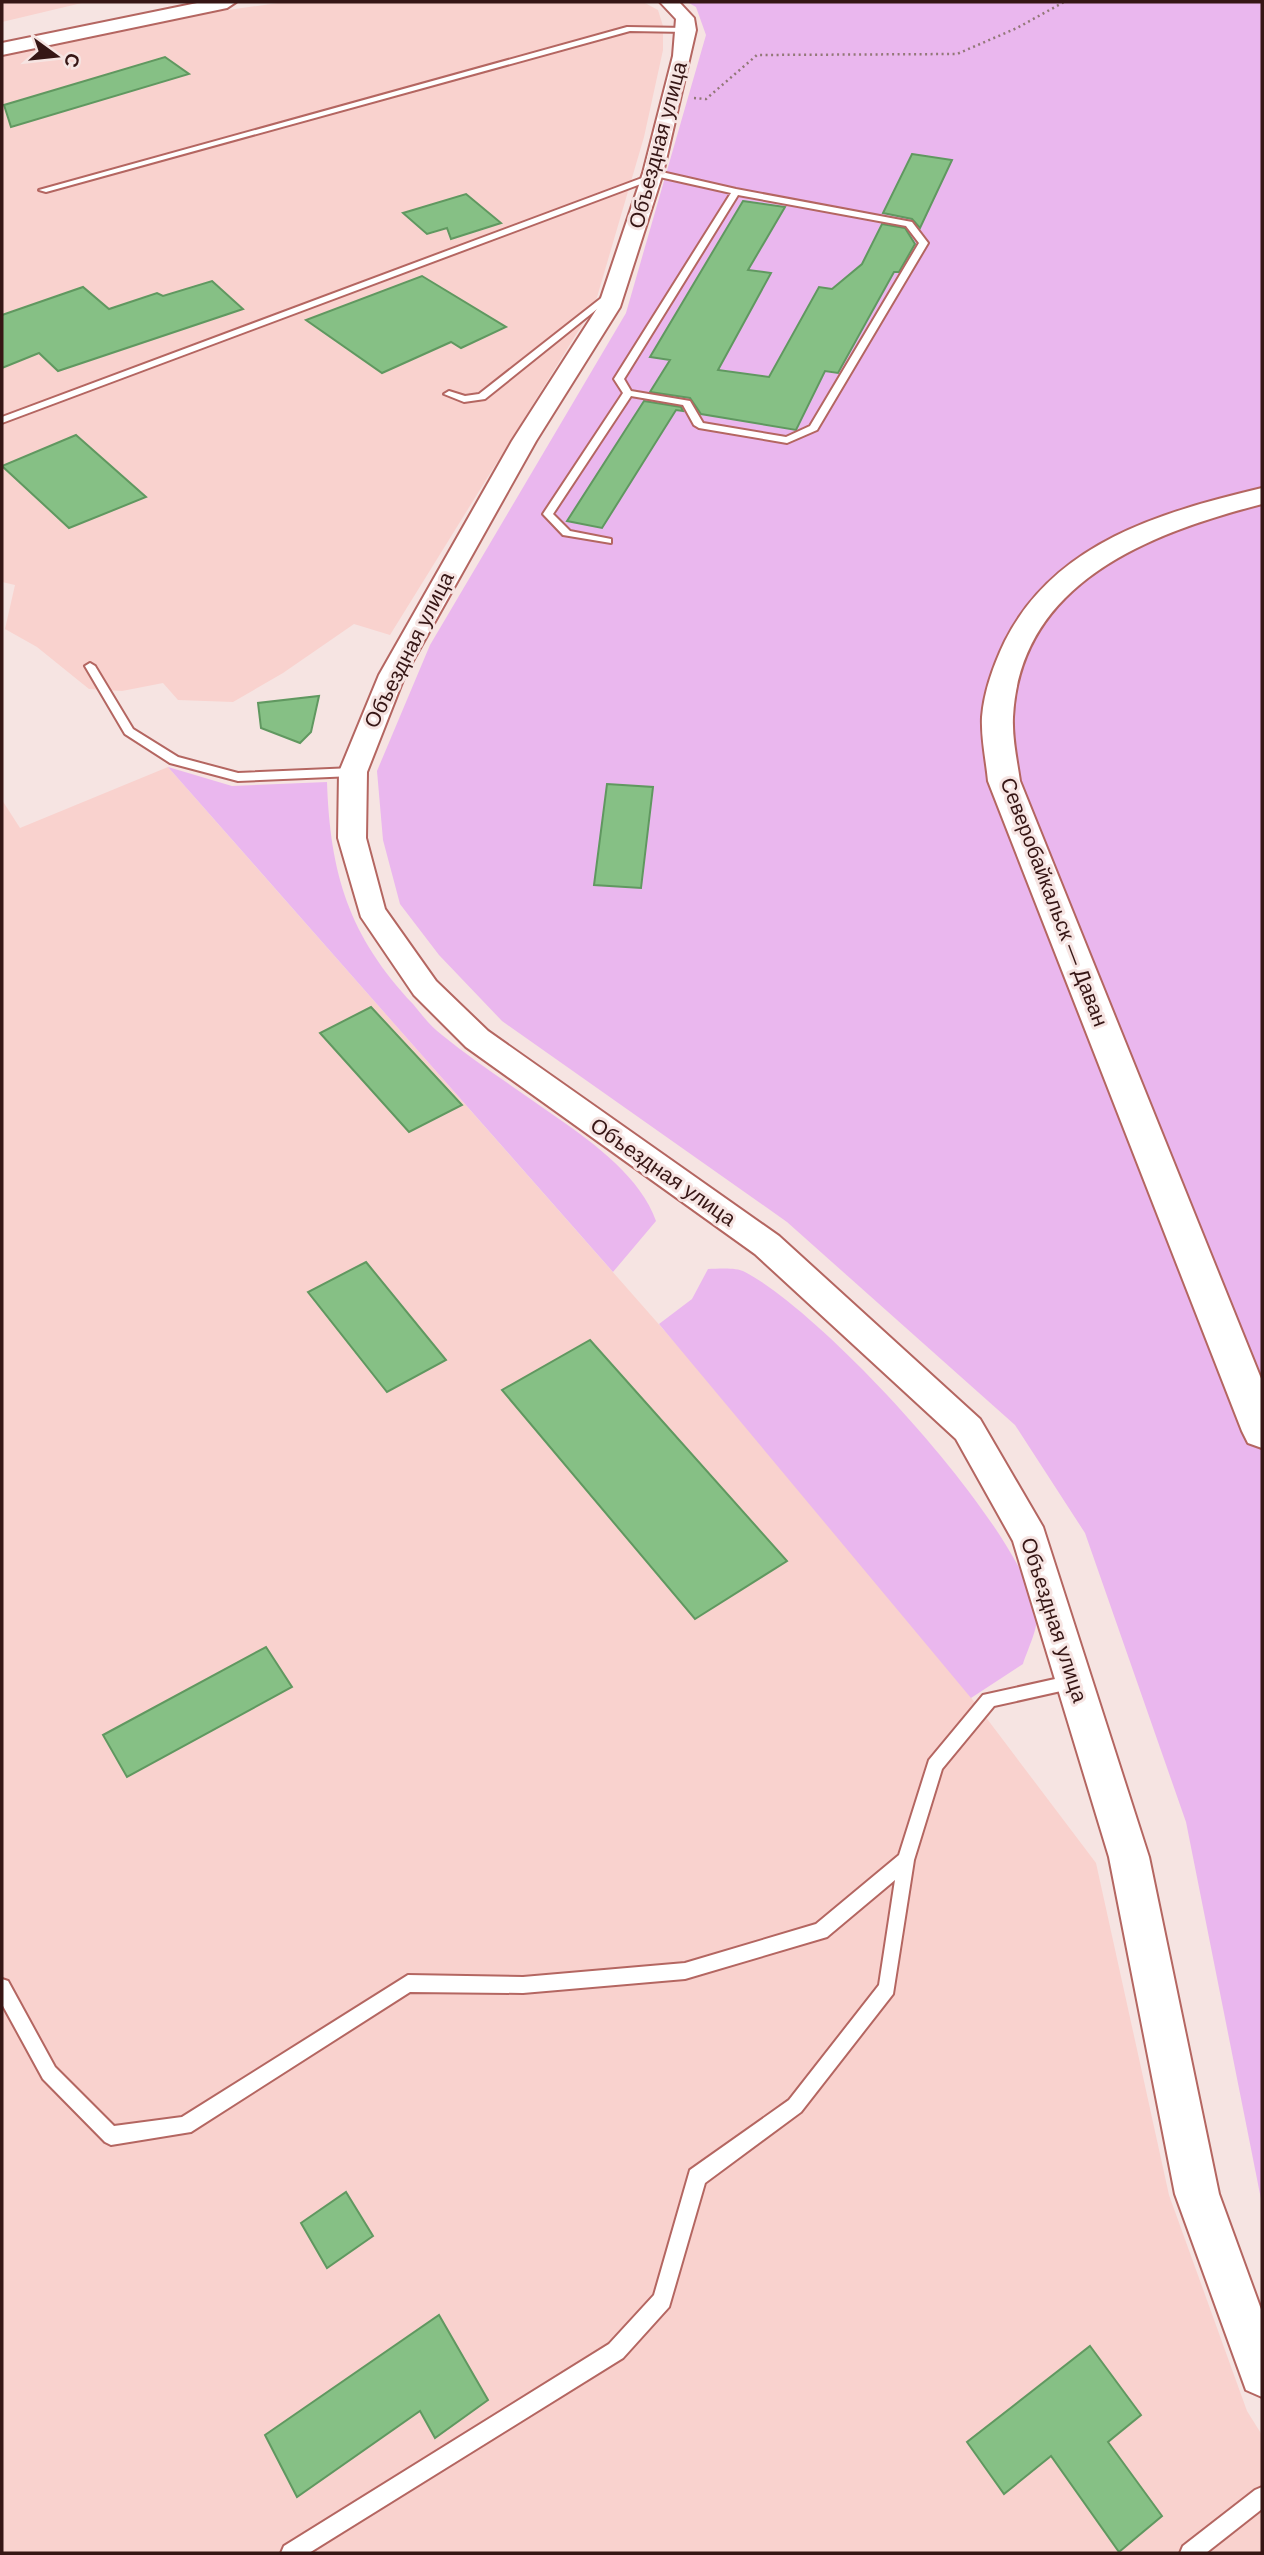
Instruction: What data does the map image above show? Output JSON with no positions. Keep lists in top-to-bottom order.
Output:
{
  "streets": {
    "main road": ["Северобайкальск — Даван"],
    "street": ["Объездная улица"]
  },
  "north": "right"
}
